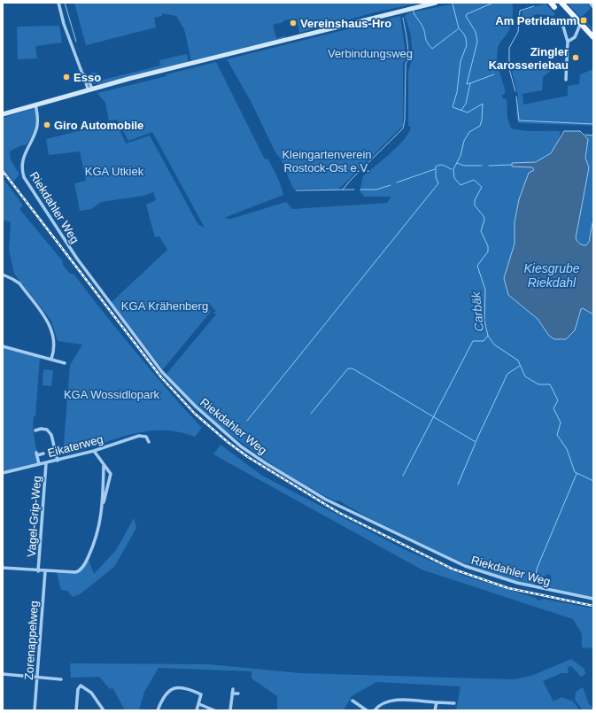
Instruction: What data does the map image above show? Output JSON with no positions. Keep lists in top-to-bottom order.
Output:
{
  "streets": {
    "street": [
      "Riekdahler Weg",
      "Eikaterweg",
      "Vagel-Grip-Weg",
      "Zorenappelweg"
    ]
  },
  "crossings": [
    ["Eikaterweg", "Vagel-Grip-Weg"]
  ],
  "water": ["Kiesgrube Riekdahl", "Carbäk"],
  "parks": [
    "Verbindungsweg",
    "Kleingartenverein Rostock-Ost e.V.",
    "KGA Utkiek",
    "KGA Krähenberg",
    "KGA Wossidlopark"
  ],
  "places": {
    "transit": ["Am Petridamm"],
    "other": [
      "Vereinshaus-Hro",
      "Zingler Karosseriebau",
      "Esso",
      "Giro Automobile"
    ]
  }
}
